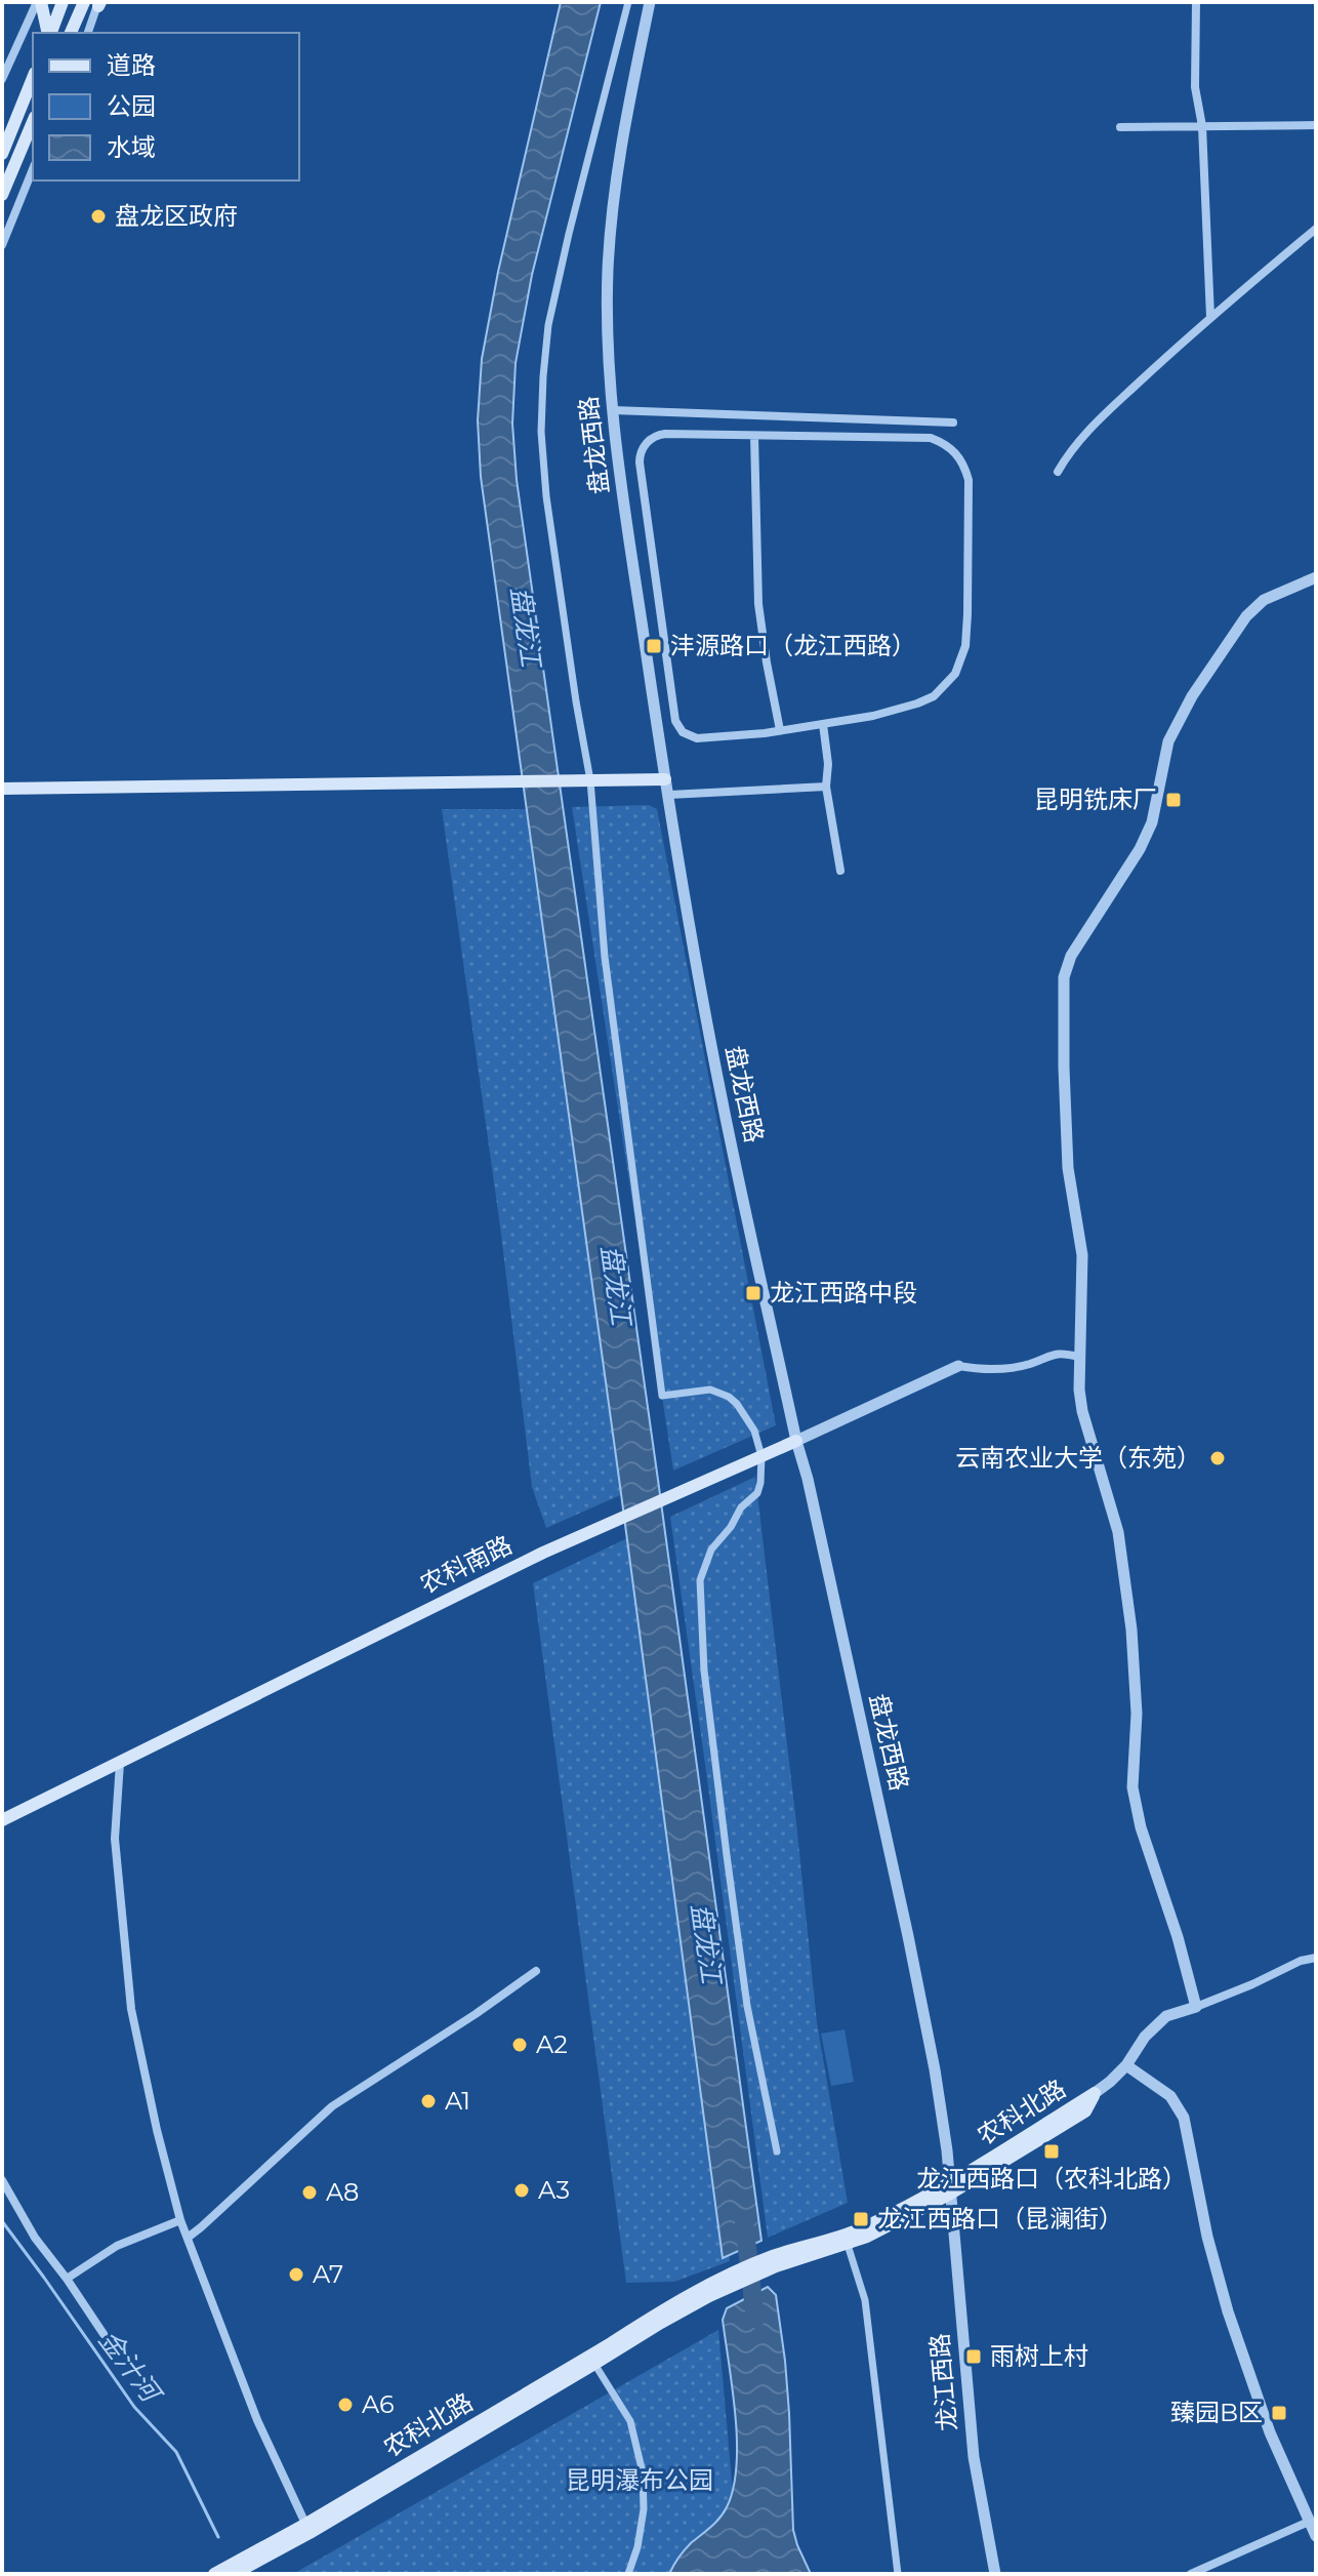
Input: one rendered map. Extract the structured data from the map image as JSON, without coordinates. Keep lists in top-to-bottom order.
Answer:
{
  "streets": {
    "main road": ["农科南路", "农科北路"],
    "street": ["盘龙西路", "龙江西路"]
  },
  "crossings": [
    ["盘龙西路", "农科南路"],
    ["盘龙西路", "农科北路"],
    ["盘龙西路", "龙江西路"],
    ["农科北路", "龙江西路"]
  ],
  "water": ["盘龙江", "金汁河"],
  "parks": ["昆明瀑布公园"],
  "places": {
    "other": [
      "盘龙区政府",
      "云南农业大学（东苑）",
      "A2",
      "A1",
      "A3",
      "A8",
      "A7",
      "A6"
    ],
    "transit": [
      "沣源路口（龙江西路）",
      "昆明铣床厂",
      "龙江西路中段",
      "龙江西路口（农科北路）",
      "龙江西路口（昆澜街）",
      "雨树上村",
      "臻园B区"
    ]
  },
  "legend": ["道路", "公园", "水域"]
}
